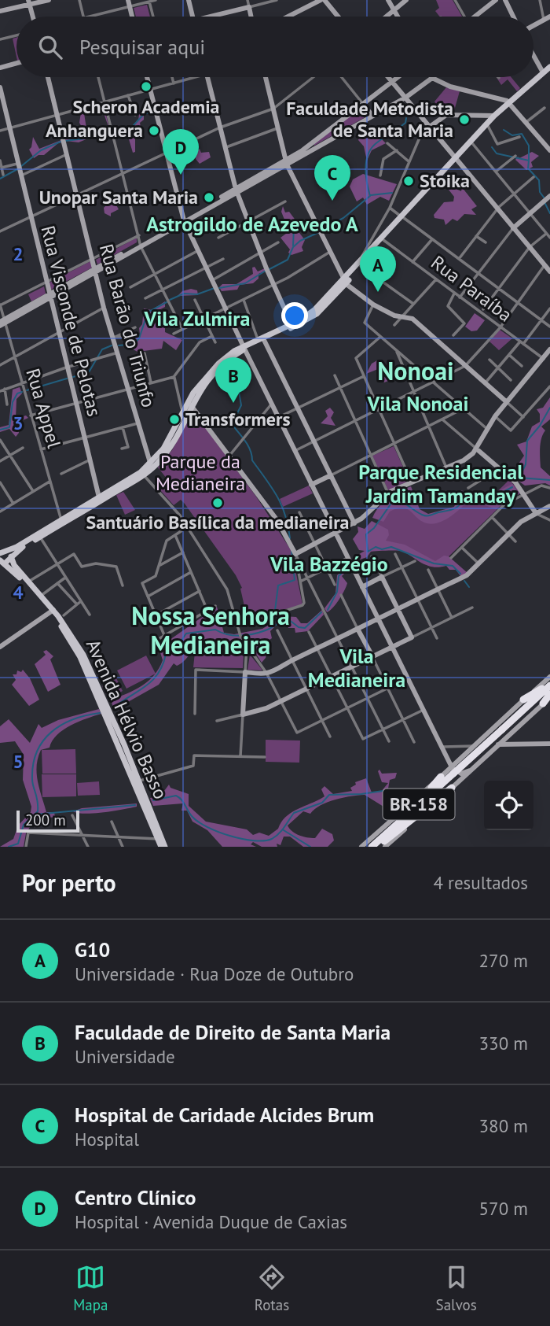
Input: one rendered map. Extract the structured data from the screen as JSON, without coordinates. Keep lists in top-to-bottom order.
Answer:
{
  "streets": {
    "highway": ["BR-158"],
    "main road": ["Avenida Hélvio Basso"],
    "street": [
      "Rua Paraíba",
      "Rua Visconde de Pelotas",
      "Rua Barão do Triunfo",
      "Rua Appel"
    ]
  },
  "districts": [
    "Astrogildo de Azevedo A",
    "Vila Zulmira",
    "Nonoai",
    "Vila Nonoai",
    "Parque Residencial Jardim Tamanday",
    "Vila Bazzégio",
    "Nossa Senhora Medianeira",
    "Vila Medianeira"
  ],
  "parks": ["Parque da Medianeira"],
  "places": [
    "Scheron Academia",
    "Faculdade Metodista de Santa Maria",
    "Anhanguera",
    "Stoika",
    "Unopar Santa Maria",
    "Transformers",
    "Santuário Basílica da medianeira"
  ],
  "scale_bar": "200 m",
  "page": {
    "search": "Pesquisar aqui",
    "pins": [
      "D",
      "C",
      "A",
      "B"
    ],
    "scale": "200 m",
    "heading": ["Por perto", "4 resultados"],
    "list": [
      {
        "mark": "A",
        "name": "G10",
        "note": "Universidade · Rua Doze de Outubro",
        "value": "270 m"
      },
      {
        "mark": "B",
        "name": "Faculdade de Direito de Santa Maria",
        "note": "Universidade",
        "value": "330 m"
      },
      {
        "mark": "C",
        "name": "Hospital de Caridade Alcides Brum",
        "note": "Hospital",
        "value": "380 m"
      },
      {
        "mark": "D",
        "name": "Centro Clínico",
        "note": "Hospital · Avenida Duque de Caxias",
        "value": "570 m"
      }
    ],
    "nav": ["Mapa", "Rotas", "Salvos"]
  },
  "grid": {
    "rows": [
      "2",
      "3",
      "4",
      "5"
    ]
  }
}
